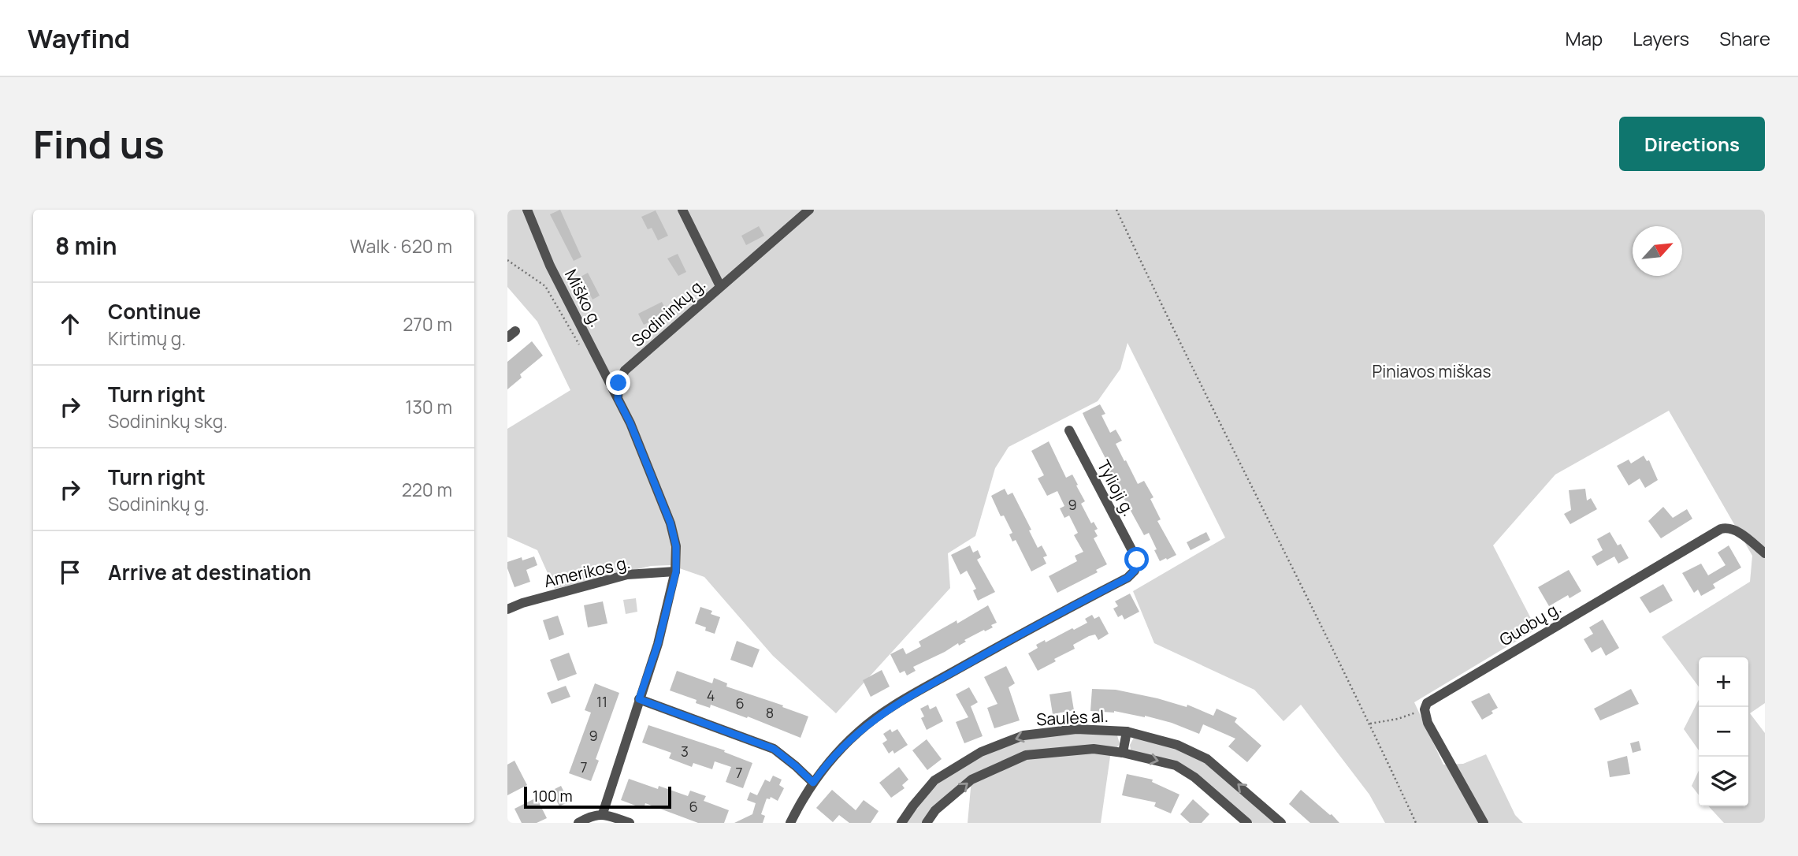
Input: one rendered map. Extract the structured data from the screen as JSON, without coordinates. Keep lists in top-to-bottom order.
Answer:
{
  "streets": {
    "street": [
      "Miško g.",
      "Sodininkų g.",
      "Tylioji g.",
      "Amerikos g.",
      "Guobų g.",
      "Saulės al."
    ]
  },
  "crossings": [
    ["Miško g.", "Sodininkų g."]
  ],
  "parks": ["Piniavos miškas"],
  "house_numbers": [
    "9",
    "4",
    "11",
    "6",
    "8",
    "9",
    "3",
    "7",
    "7",
    "6"
  ],
  "scale_bar": "100 m",
  "north": "top right",
  "page": {
    "header": "Wayfind",
    "nav": ["Map", "Layers", "Share"],
    "buttons": "Directions",
    "title": "Find us",
    "heading": ["8 min", "Walk · 620 m"],
    "list": [
      ["Continue", "Kirtimų g.", "270 m"],
      ["Turn right", "Sodininkų skg.", "130 m"],
      ["Turn right", "Sodininkų g.", "220 m"],
      "Arrive at destination"
    ],
    "map_buttons": ["+", "−"],
    "scale": "100 m"
  }
}
